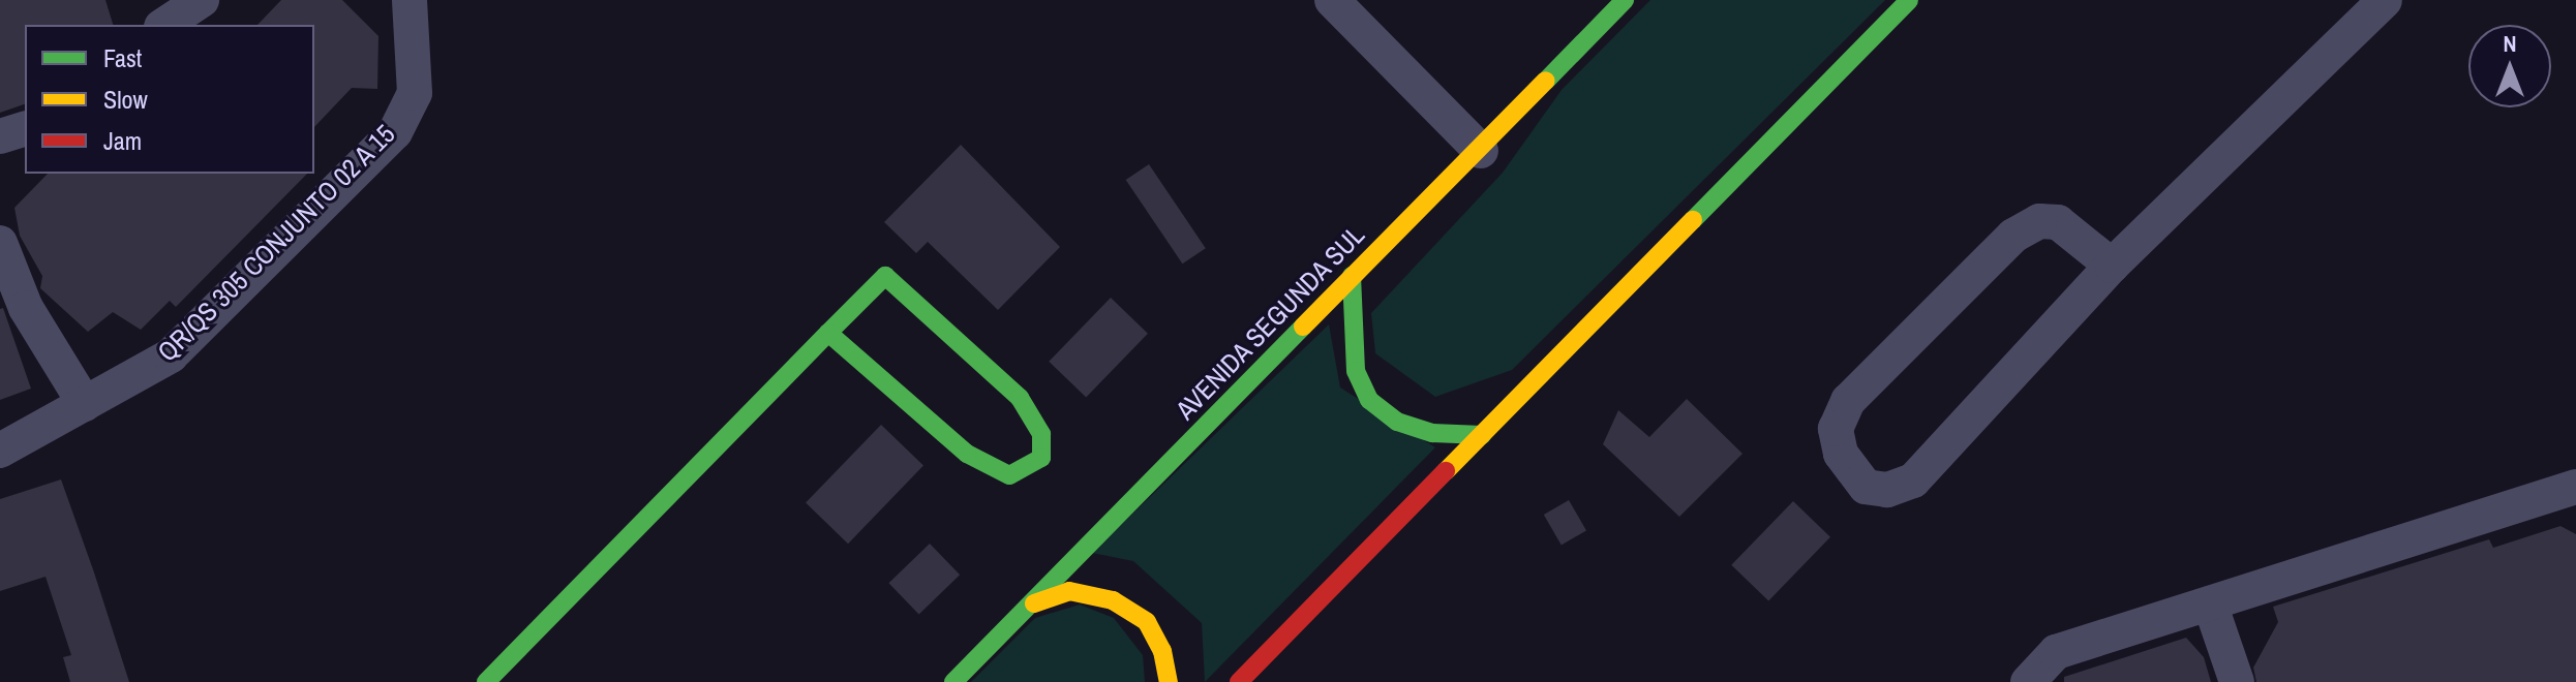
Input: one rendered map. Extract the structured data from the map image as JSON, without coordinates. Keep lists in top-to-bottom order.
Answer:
{
  "streets": {
    "main road": ["AVENIDA SEGUNDA SUL"],
    "street": ["QR/QS 305 CONJUNTO 02 A 15"]
  },
  "legend": ["Fast", "Slow", "Jam"],
  "north": "top"
}
